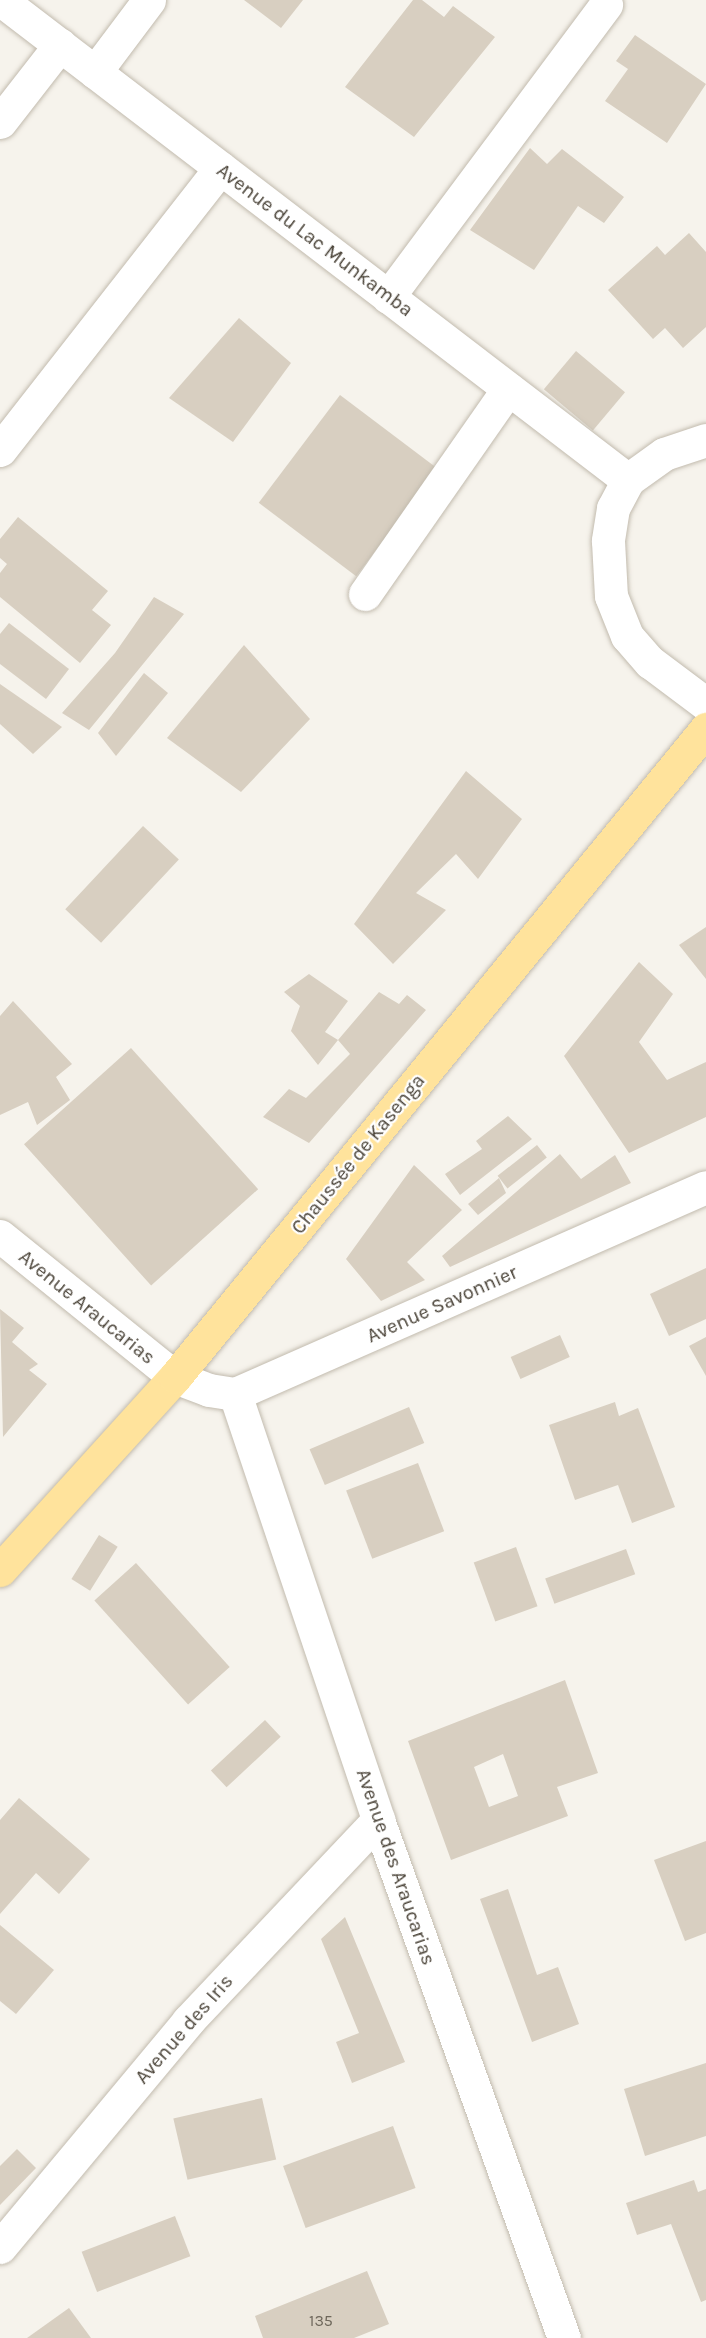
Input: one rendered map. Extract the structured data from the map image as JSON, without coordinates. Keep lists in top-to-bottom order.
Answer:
{
  "streets": {
    "main road": ["Chaussée de Kasenga"],
    "street": [
      "Avenue du Lac Munkamba",
      "Avenue Savonnier",
      "Avenue Araucarias",
      "Avenue des Araucarias",
      "Avenue des Iris"
    ]
  },
  "crossings": [
    ["Chaussée de Kasenga", "Avenue Araucarias"],
    ["Avenue Savonnier", "Avenue des Araucarias"],
    ["Avenue des Araucarias", "Avenue des Iris"]
  ],
  "house_numbers": ["135"]
}
